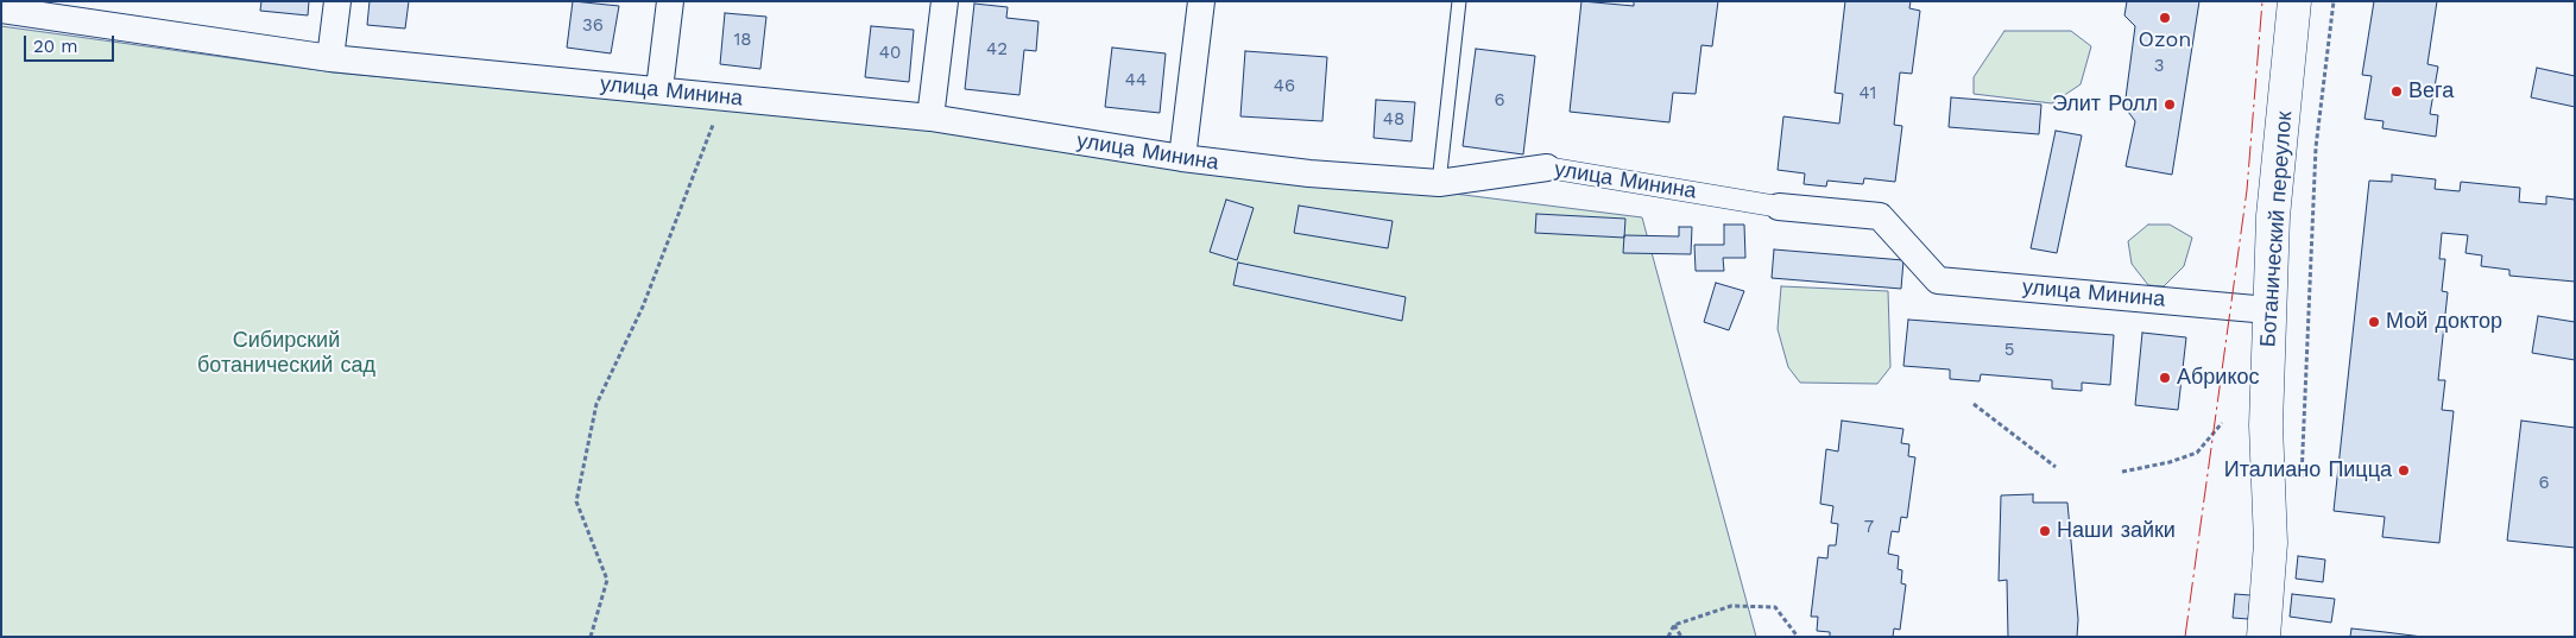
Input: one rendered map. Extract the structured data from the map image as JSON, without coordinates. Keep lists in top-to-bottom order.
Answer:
{
  "streets": {
    "street": ["улица Минина", "Ботанический переулок"]
  },
  "crossings": [
    ["улица Минина", "Ботанический переулок"]
  ],
  "parks": ["Сибирский ботанический сад"],
  "places": [
    "Ozon",
    "Вега",
    "Элит Ролл",
    "Мой доктор",
    "Абрикос",
    "Италиано Пицца",
    "Наши зайки"
  ],
  "house_numbers": [
    "36",
    "18",
    "42",
    "40",
    "3",
    "44",
    "46",
    "41",
    "6",
    "48",
    "5",
    "6",
    "7"
  ],
  "scale_bar": "20 m"
}
